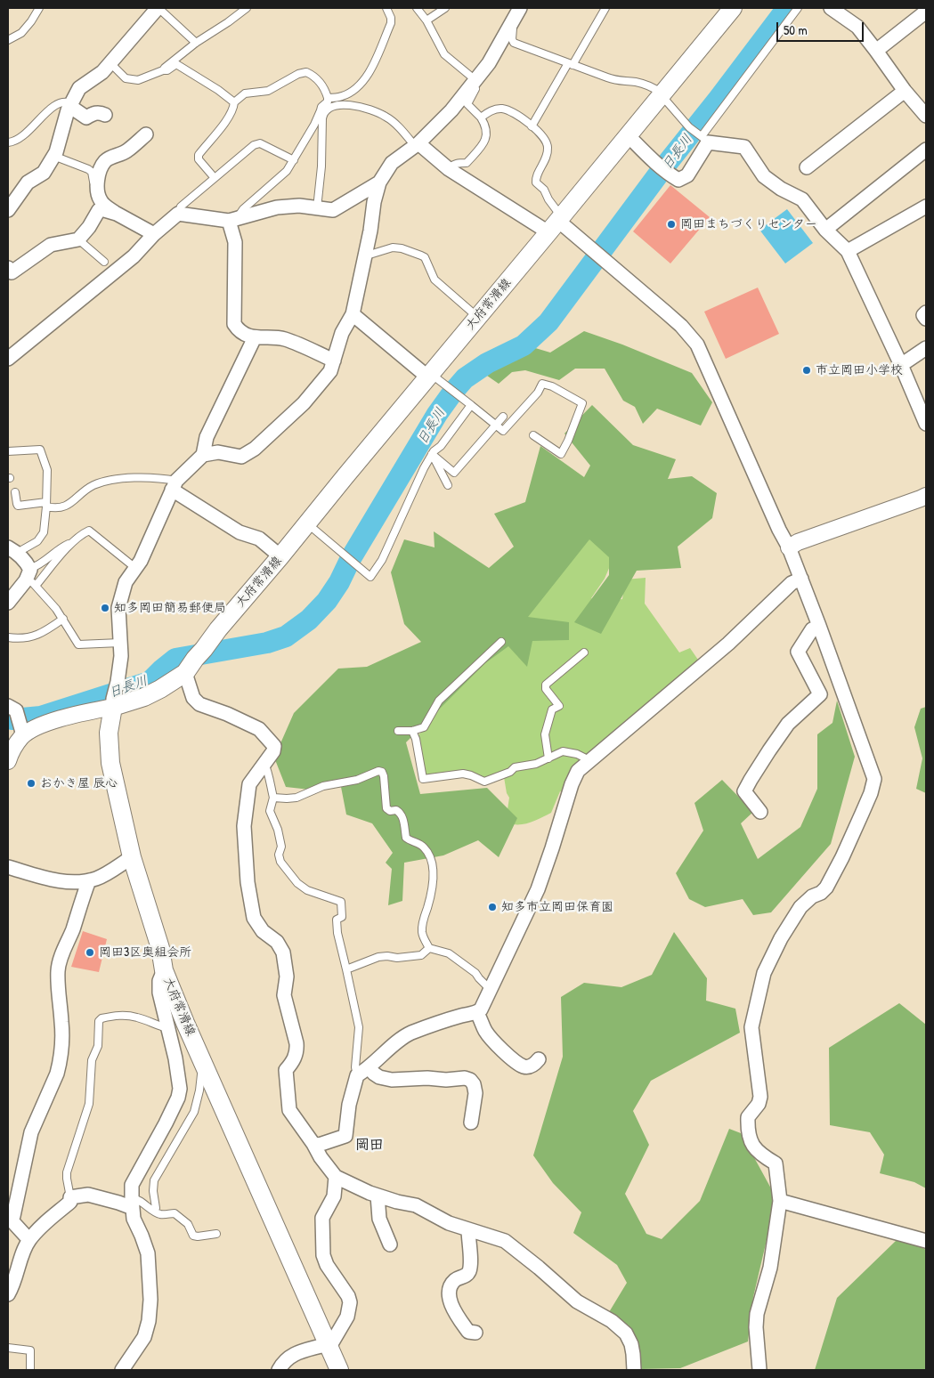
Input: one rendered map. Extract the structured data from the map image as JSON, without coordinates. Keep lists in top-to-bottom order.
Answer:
{
  "streets": {
    "main road": ["大府常滑線"]
  },
  "districts": ["岡田"],
  "water": ["日長川"],
  "places": [
    "岡田まちづくりセンター",
    "市立岡田小学校",
    "知多岡田簡易郵便局",
    "おかき屋 辰心",
    "知多市立岡田保育園",
    "岡田3区奥組会所"
  ],
  "scale_bar": "50 m"
}
